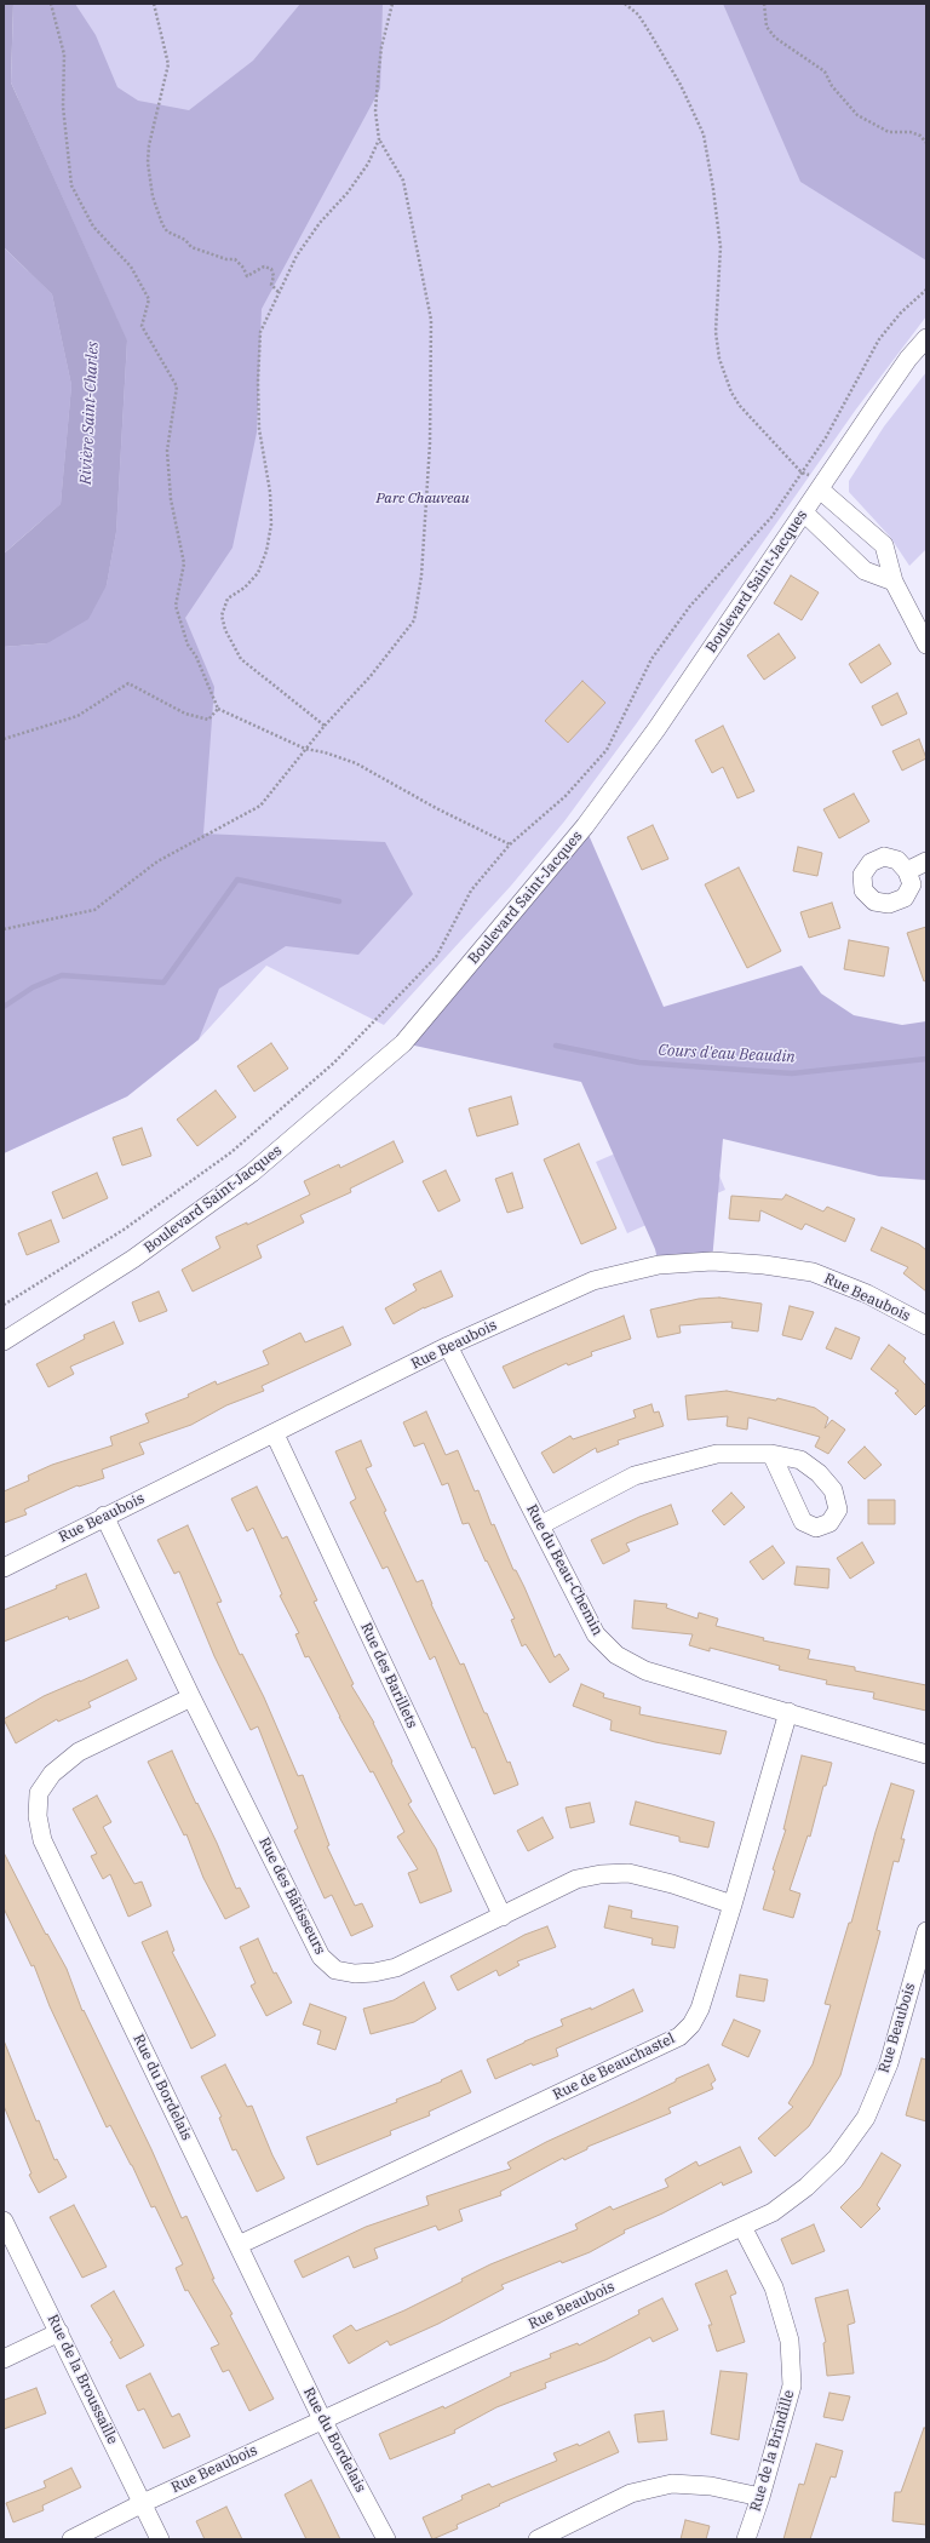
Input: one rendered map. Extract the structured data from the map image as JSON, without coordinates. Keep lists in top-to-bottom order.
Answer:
{
  "streets": {
    "street": [
      "Boulevard Saint-Jacques",
      "Rue Beaubois",
      "Rue du Beau-Chemin",
      "Rue des Barillets",
      "Rue des Bâtisseurs",
      "Rue de Beauchastel",
      "Rue du Bordelais",
      "Rue de la Broussaille",
      "Rue de la Brindille"
    ]
  },
  "crossings": [
    ["Rue Beaubois", "Rue du Beau-Chemin"],
    ["Rue Beaubois", "Rue des Barillets"],
    ["Rue Beaubois", "Rue des Bâtisseurs"],
    ["Rue Beaubois", "Rue du Bordelais"],
    ["Rue Beaubois", "Rue de la Broussaille"],
    ["Rue Beaubois", "Rue de la Brindille"],
    ["Rue du Beau-Chemin", "Rue de Beauchastel"],
    ["Rue des Barillets", "Rue des Bâtisseurs"],
    ["Rue des Bâtisseurs", "Rue de Beauchastel"],
    ["Rue des Bâtisseurs", "Rue du Bordelais"],
    ["Rue de Beauchastel", "Rue du Bordelais"]
  ],
  "water": ["Rivière Saint-Charles", "Cours d'eau Beaudin"],
  "parks": ["Parc Chauveau"]
}
